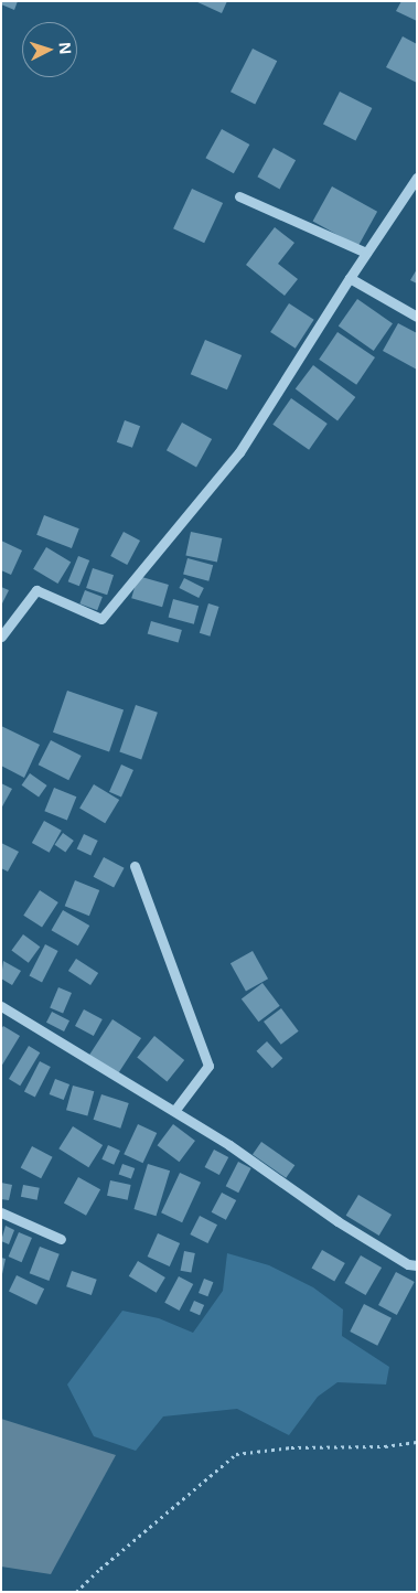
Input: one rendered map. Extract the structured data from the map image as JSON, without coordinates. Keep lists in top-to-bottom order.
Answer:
{
  "north": "right"
}
